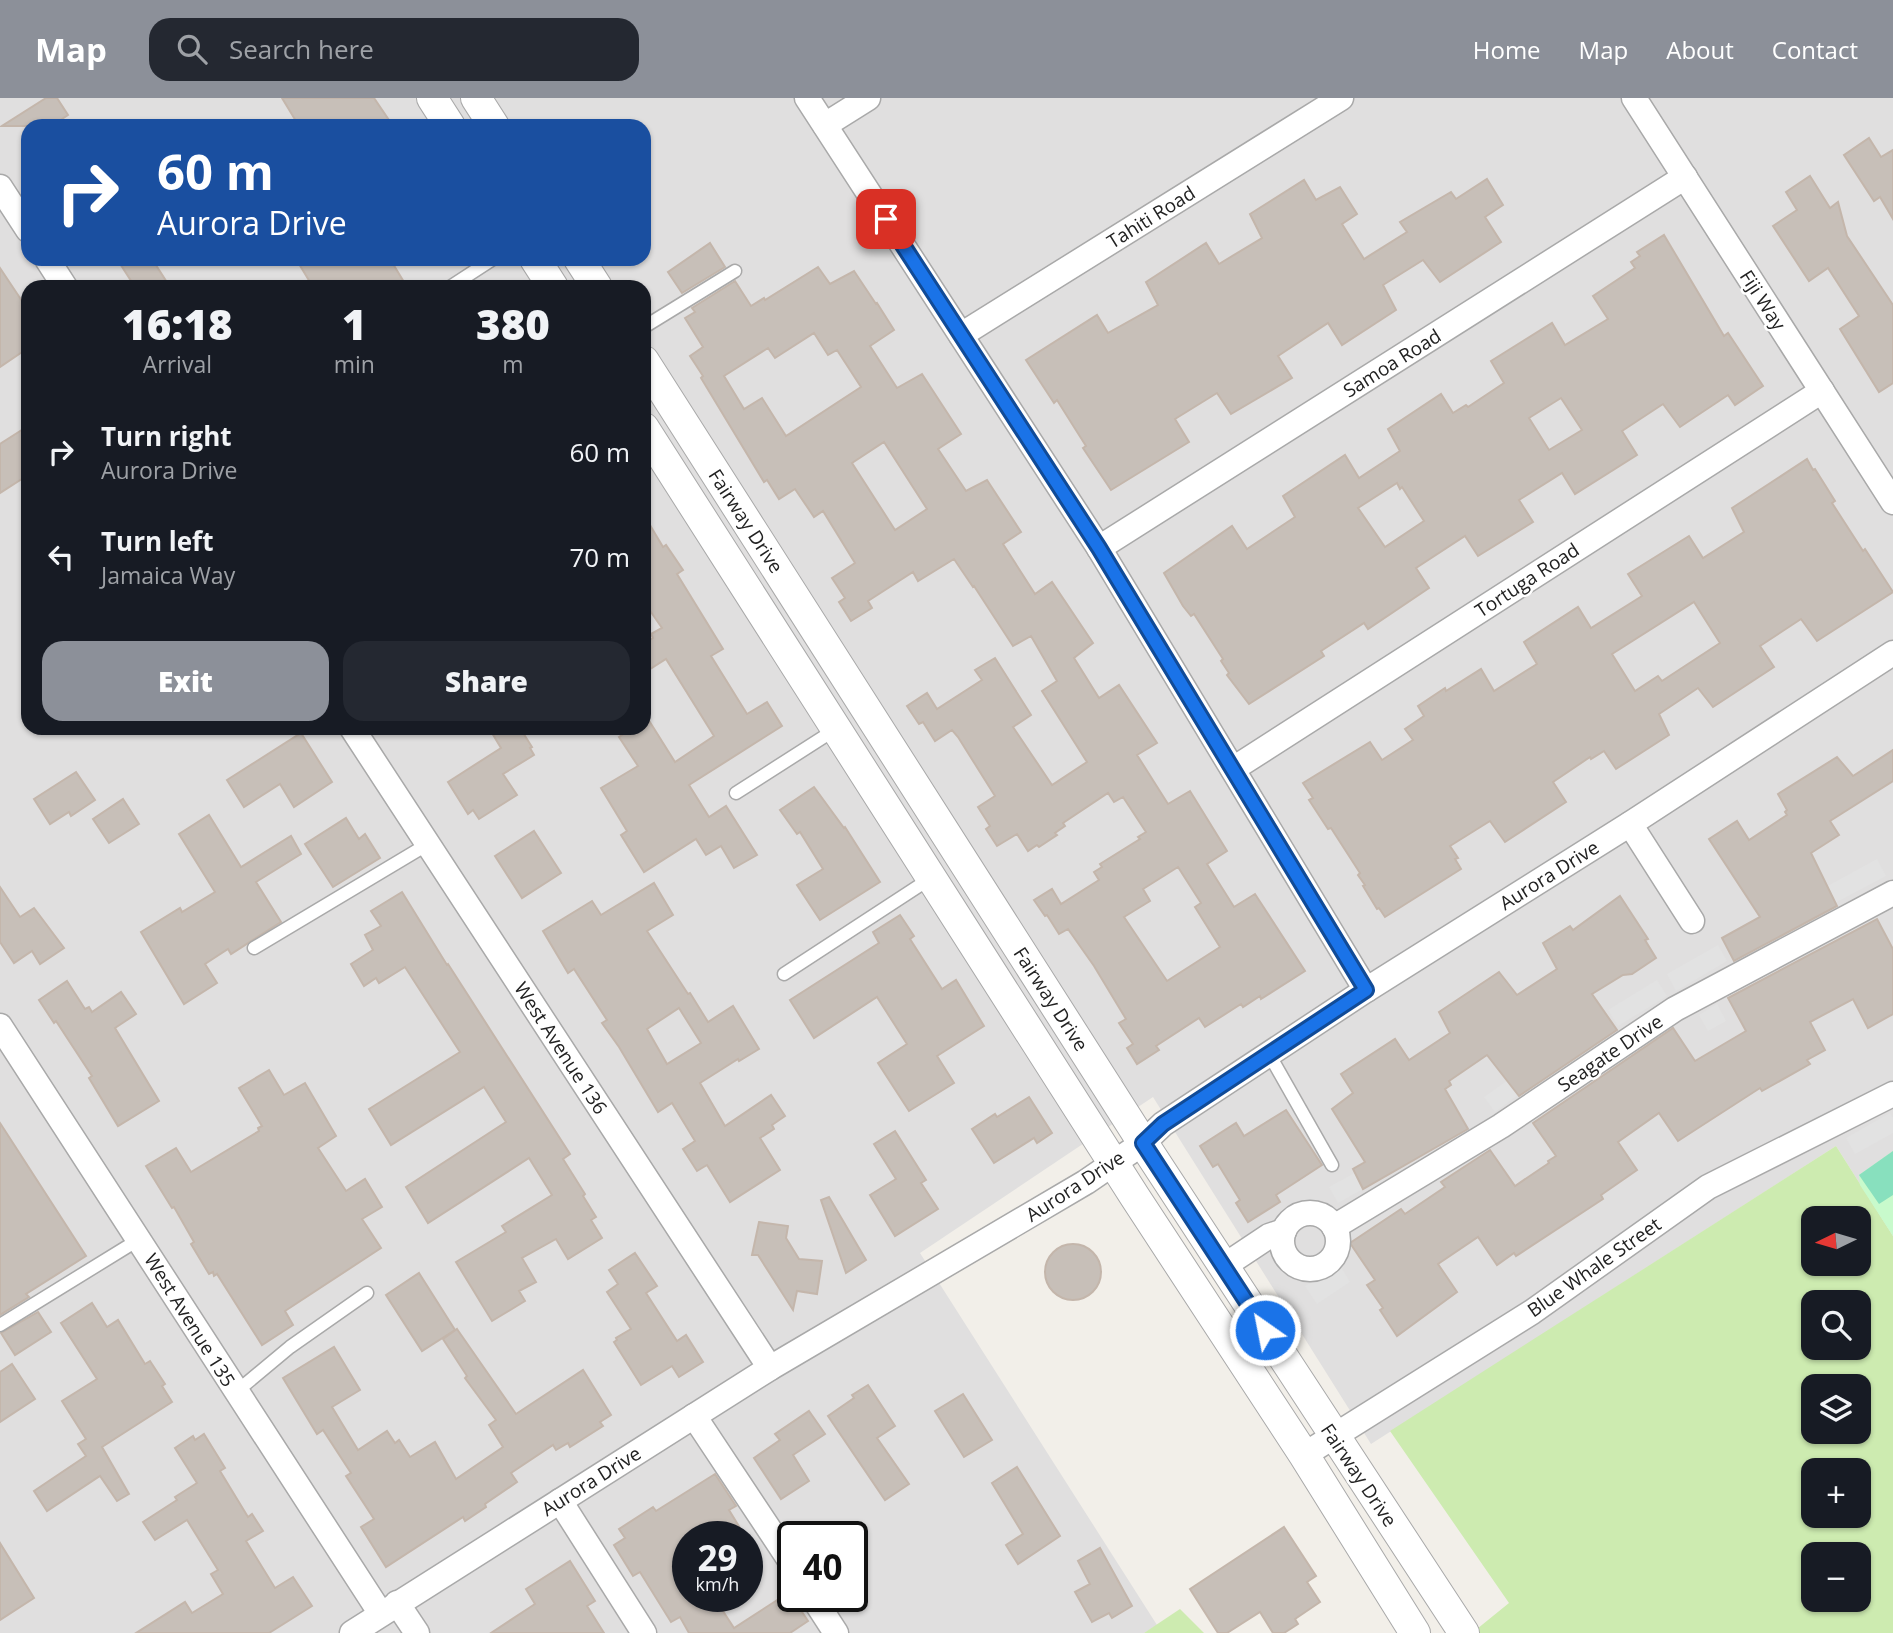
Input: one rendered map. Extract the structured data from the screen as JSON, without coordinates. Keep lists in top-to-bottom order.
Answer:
{
  "streets": {
    "street": [
      "Tahiti Road",
      "Fiji Way",
      "Samoa Road",
      "Fairway Drive",
      "Tortuga Road",
      "Aurora Drive",
      "West Avenue 136",
      "Seagate Drive",
      "Blue Whale Street",
      "West Avenue 135"
    ]
  },
  "crossings": [
    ["Fiji Way", "Samoa Road"],
    ["Fiji Way", "Tortuga Road"],
    ["Fairway Drive", "Aurora Drive"],
    ["Fairway Drive", "Blue Whale Street"],
    ["Aurora Drive", "West Avenue 136"],
    ["Aurora Drive", "West Avenue 135"]
  ],
  "north": "left",
  "page": {
    "header": "Map",
    "search": "Search here",
    "nav": [
      "Home",
      "Map",
      "About",
      "Contact"
    ],
    "turn": ["60 m", "Aurora Drive"],
    "eta": [
      "16:18",
      "Arrival",
      "1",
      "min",
      "380",
      "m"
    ],
    "list": [
      {
        "name": "Turn right",
        "note": "Aurora Drive",
        "value": "60 m"
      },
      {
        "name": "Turn left",
        "note": "Jamaica Way",
        "value": "70 m"
      }
    ],
    "buttons": ["Exit", "Share"],
    "map_buttons": ["+", "−"],
    "speed": "29 km/h",
    "limit": "40"
  }
}
